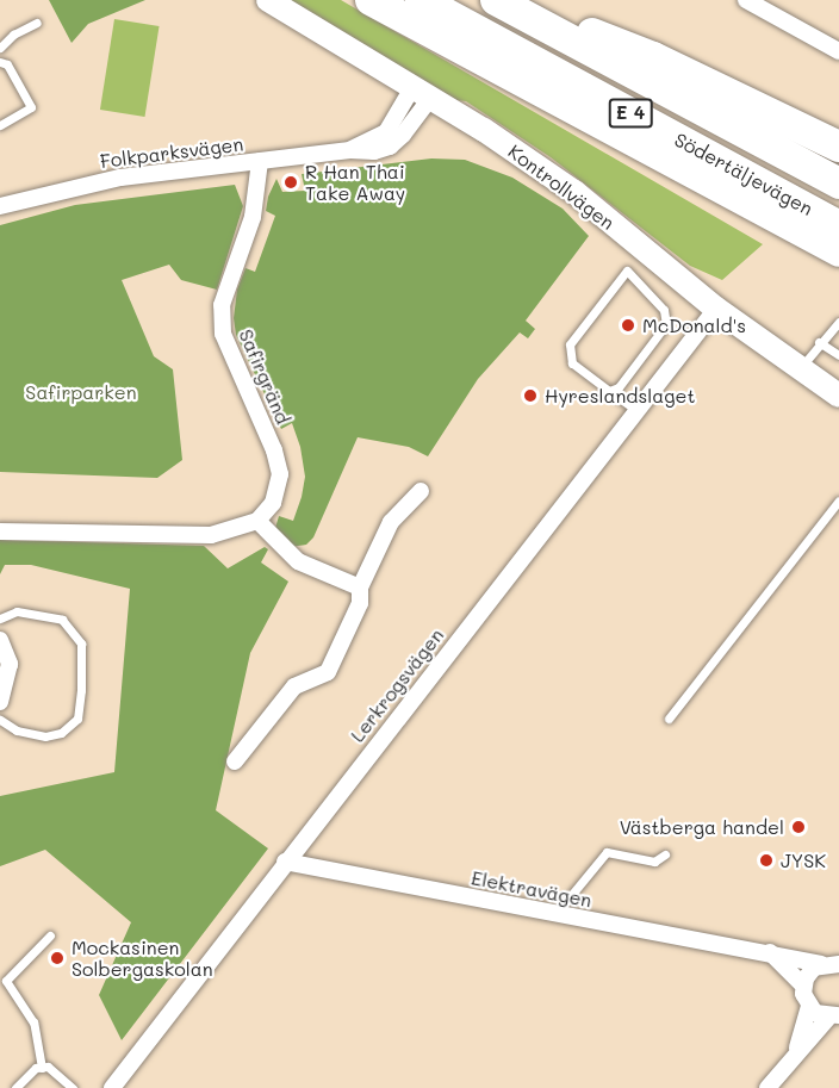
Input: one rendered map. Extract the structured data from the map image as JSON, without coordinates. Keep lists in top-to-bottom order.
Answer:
{
  "streets": {
    "highway": ["E 4", "Södertäljevägen"],
    "street": [
      "Folkparksvägen",
      "Kontrollvägen",
      "Safirgränd",
      "Lerkrogsvägen",
      "Elektravägen"
    ]
  },
  "crossings": [
    ["Folkparksvägen", "Kontrollvägen"],
    ["Folkparksvägen", "Safirgränd"],
    ["Kontrollvägen", "Lerkrogsvägen"],
    ["Lerkrogsvägen", "Elektravägen"]
  ],
  "parks": ["Safirparken"],
  "places": [
    "R Han Thai Take Away",
    "McDonald's",
    "Hyreslandslaget",
    "Västberga handel",
    "JYSK",
    "Mockasinen Solbergaskolan"
  ]
}
